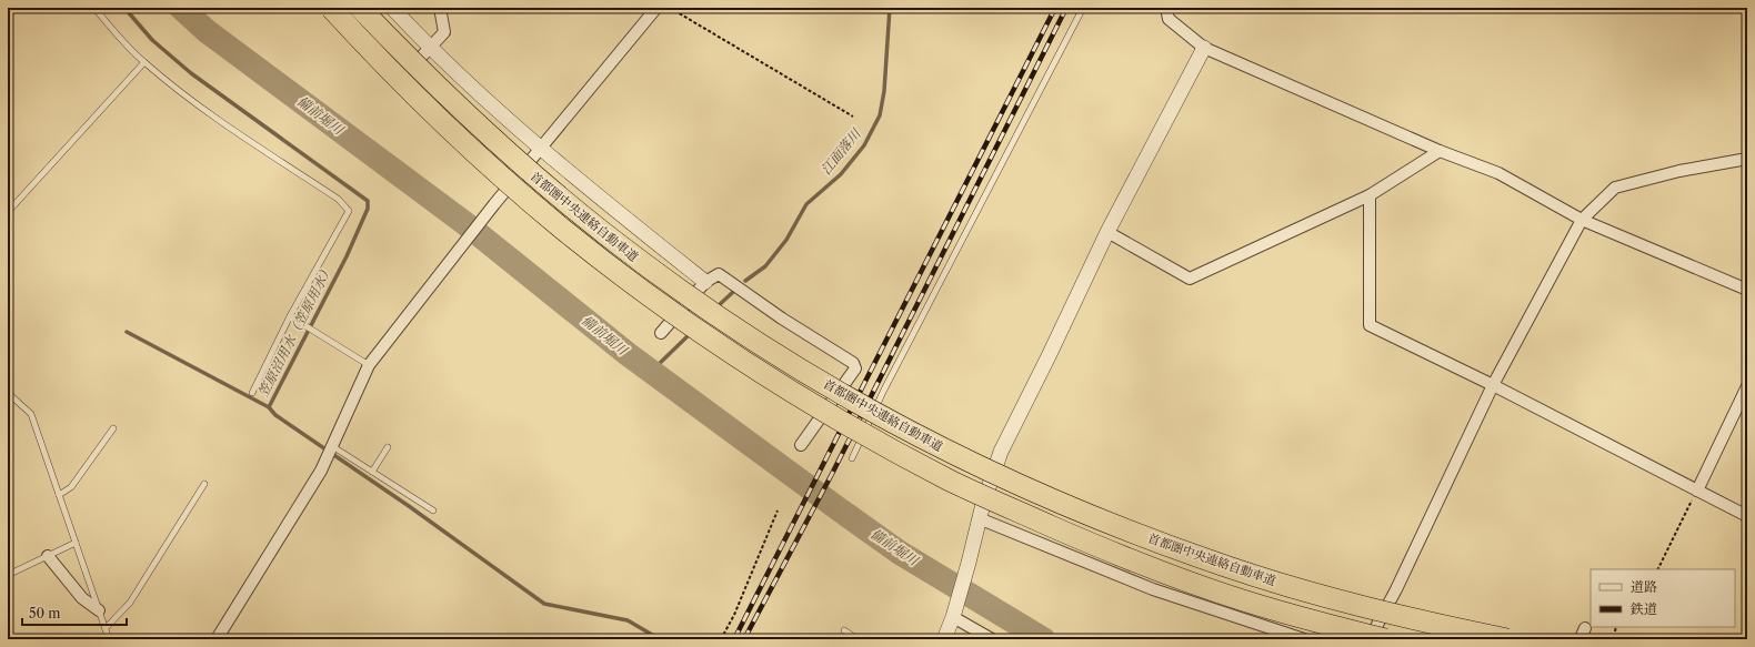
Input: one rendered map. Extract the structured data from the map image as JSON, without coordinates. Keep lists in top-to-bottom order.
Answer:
{
  "streets": {
    "highway": ["首都圏中央連絡自動車道"]
  },
  "water": ["備前堀川", "江面落川", "笠原沼用水（笠原用水）"],
  "legend": ["道路", "鉄道"],
  "scale_bar": "50 m"
}
